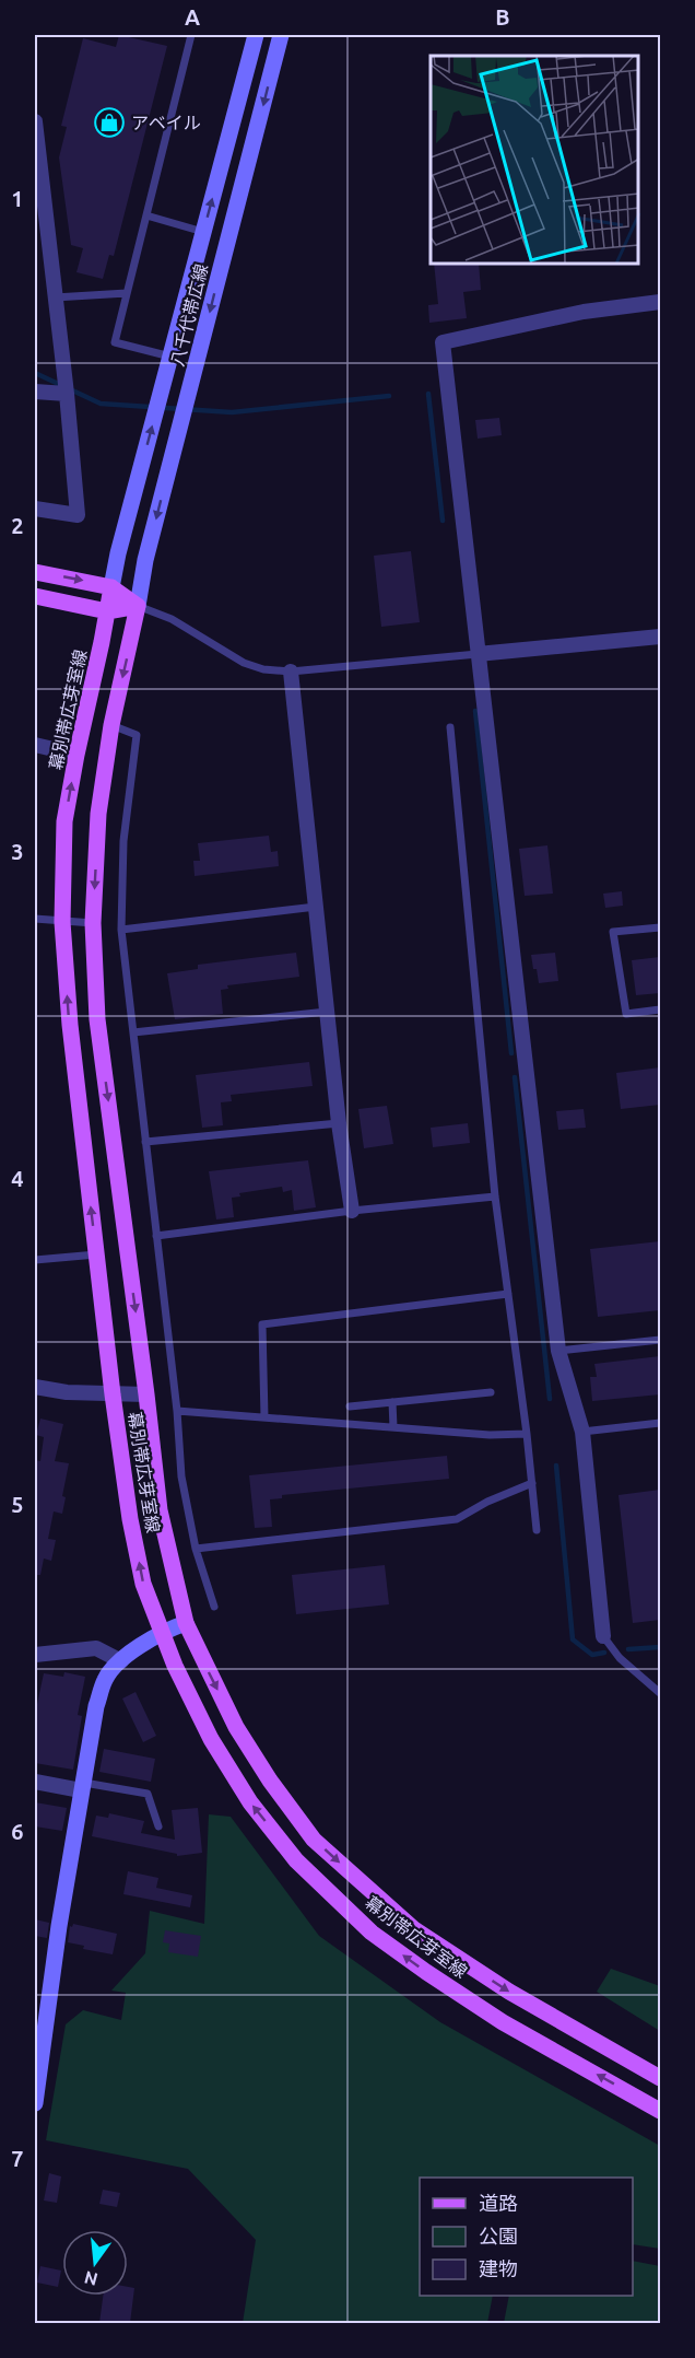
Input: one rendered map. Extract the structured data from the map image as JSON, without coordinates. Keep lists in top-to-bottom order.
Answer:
{
  "streets": {
    "main road": ["八千代帯広線", "幕別帯広芽室線"]
  },
  "crossings": [
    ["八千代帯広線", "幕別帯広芽室線"]
  ],
  "places": {
    "shop": ["アベイル"]
  },
  "legend": ["道路", "公園", "建物"],
  "north": "bottom",
  "grid": {
    "columns": ["A", "B"],
    "rows": [
      "1",
      "2",
      "3",
      "4",
      "5",
      "6",
      "7"
    ]
  }
}
